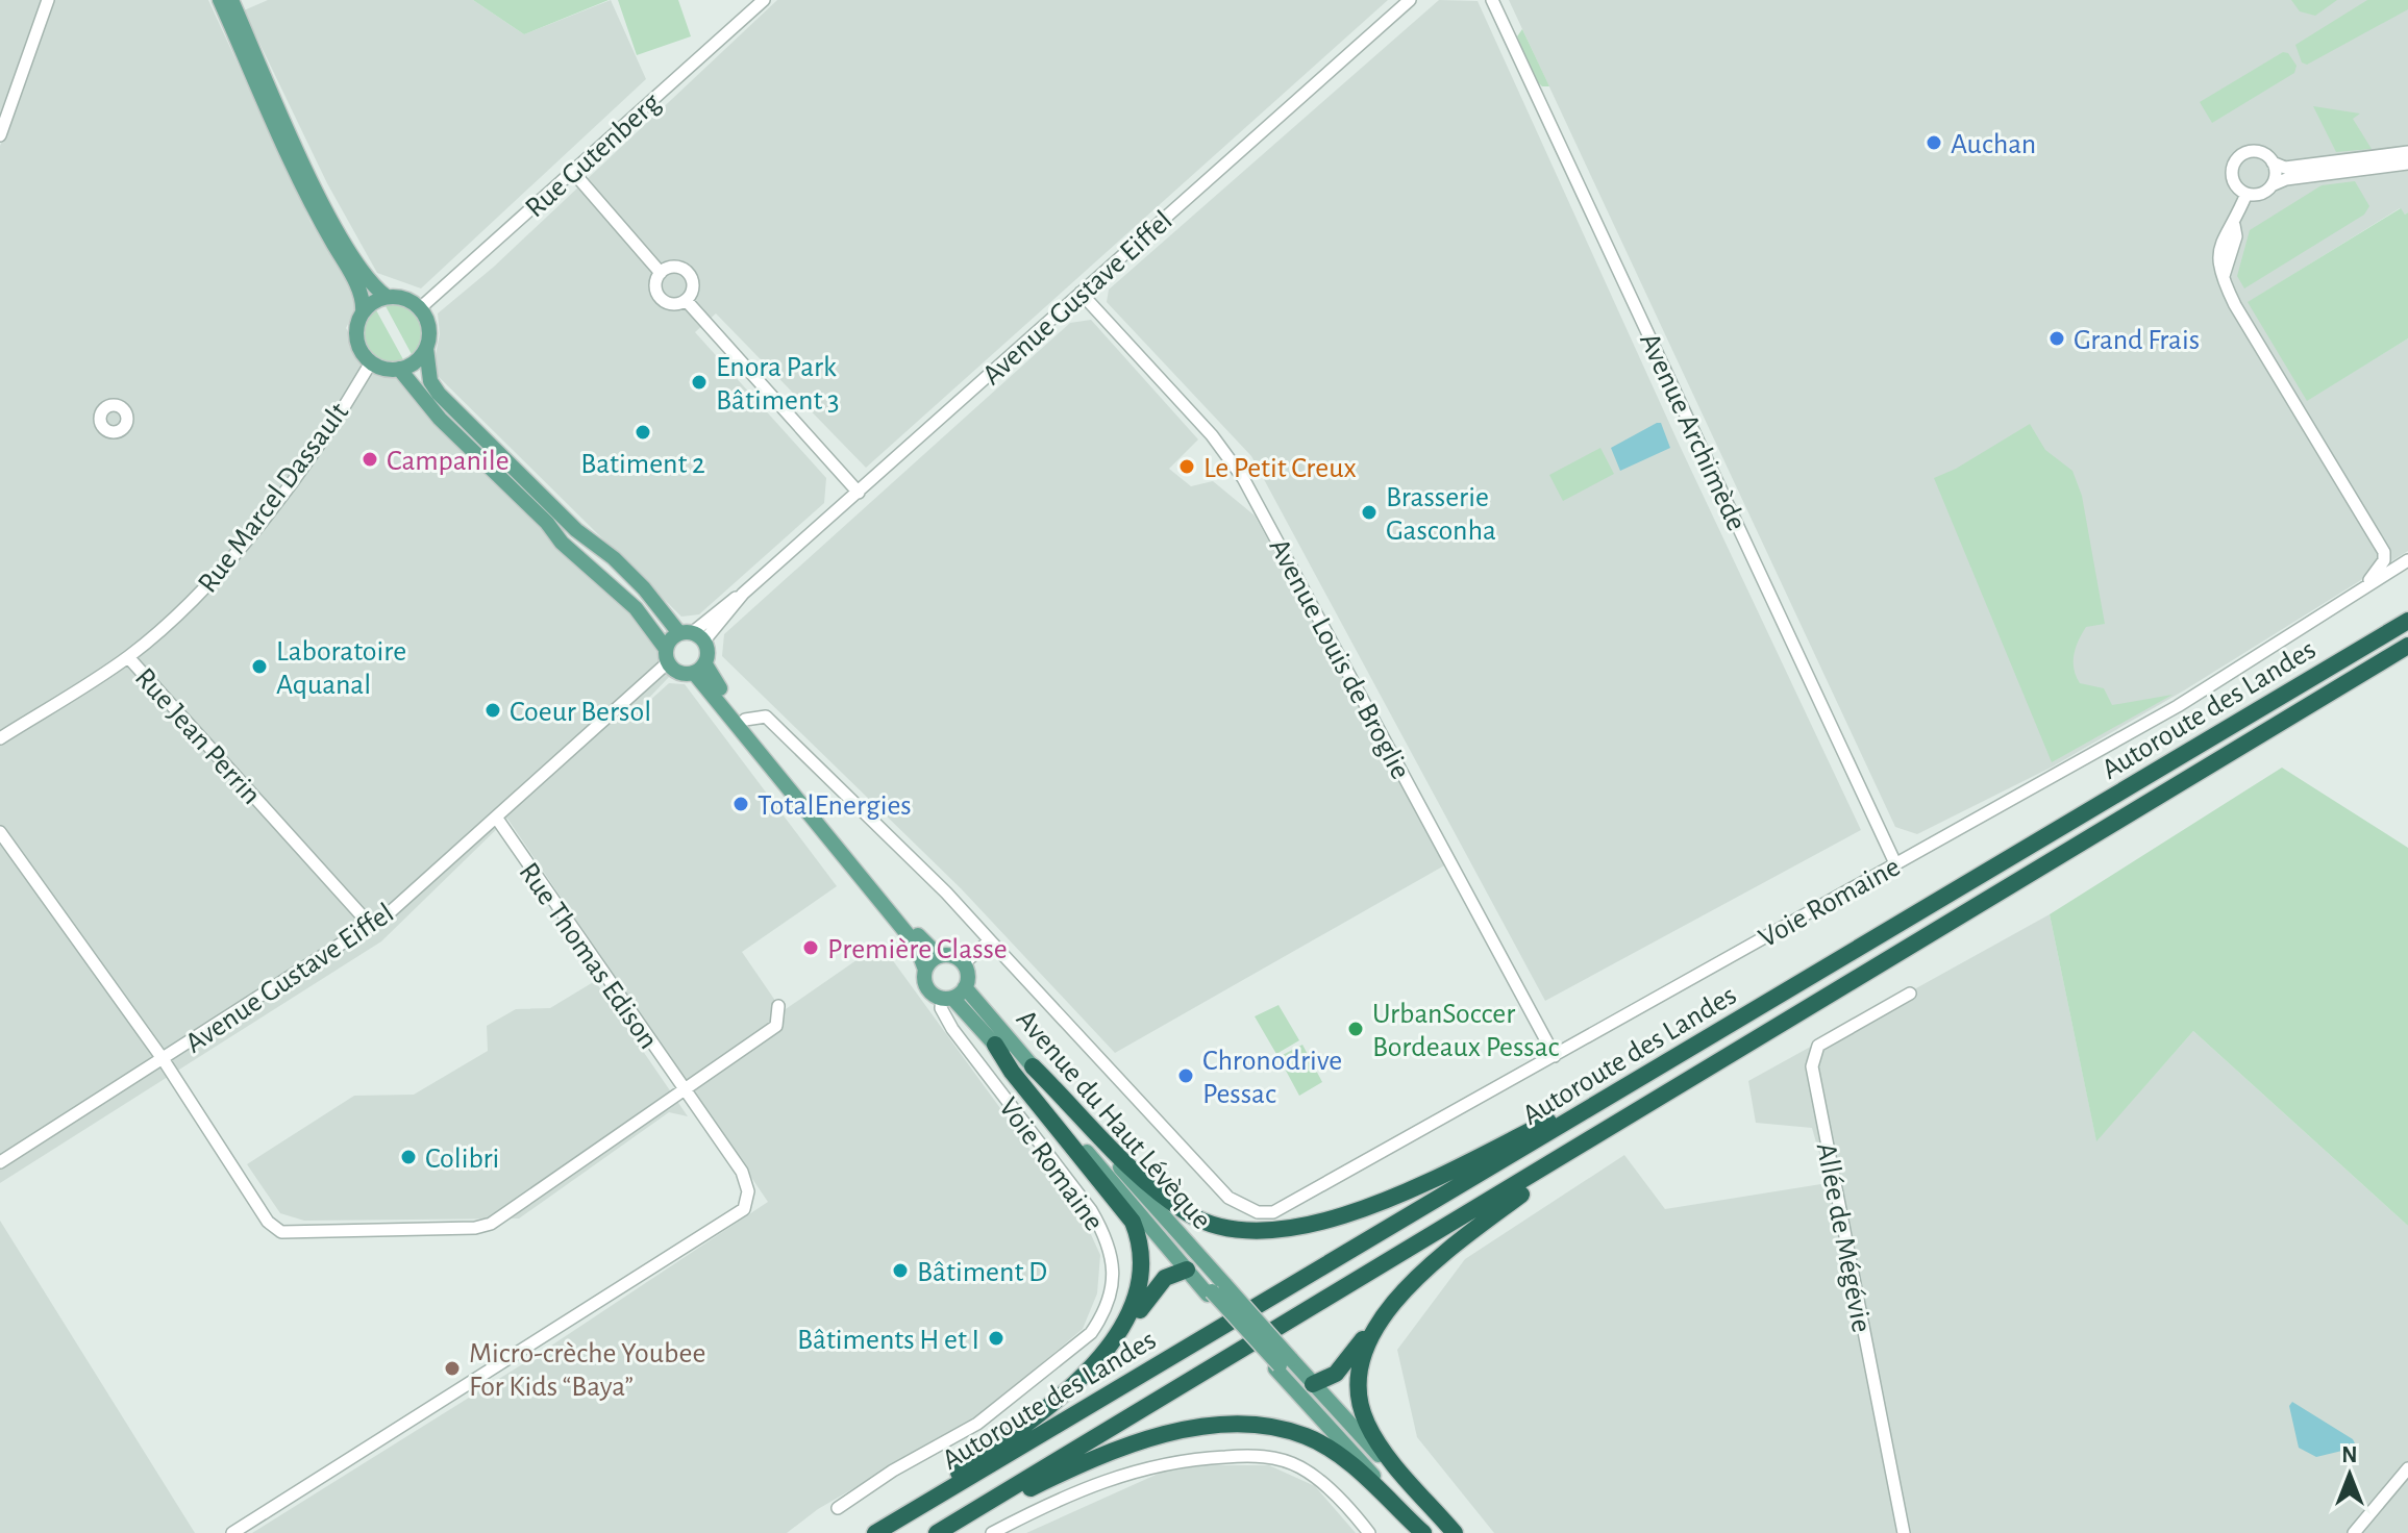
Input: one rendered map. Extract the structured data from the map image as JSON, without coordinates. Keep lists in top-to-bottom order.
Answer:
{
  "streets": {
    "highway": ["Autoroute des Landes"],
    "main road": ["Avenue du Haut Lévèque"],
    "street": [
      "Rue Gutenberg",
      "Avenue Gustave Eiffel",
      "Avenue Archimède",
      "Rue Marcel Dassault",
      "Avenue Louis de Broglie",
      "Rue Jean Perrin",
      "Voie Romaine",
      "Rue Thomas Edison",
      "Allée de Mégévie"
    ]
  },
  "crossings": [
    ["Rue Gutenberg", "Rue Marcel Dassault"],
    ["Avenue Gustave Eiffel", "Avenue Louis de Broglie"],
    ["Avenue Gustave Eiffel", "Rue Jean Perrin"],
    ["Avenue Gustave Eiffel", "Rue Thomas Edison"],
    ["Avenue Archimède", "Voie Romaine"],
    ["Rue Marcel Dassault", "Rue Jean Perrin"],
    ["Avenue Louis de Broglie", "Voie Romaine"],
    ["Voie Romaine", "Avenue du Haut Lévèque"]
  ],
  "places": [
    "Auchan",
    "Grand Frais",
    "Enora Park Bâtiment 3",
    "Batiment 2",
    "Campanile",
    "Le Petit Creux",
    "Brasserie Gasconha",
    "Laboratoire Aquanal",
    "Coeur Bersol",
    "TotalEnergies",
    "Première Classe",
    "UrbanSoccer Bordeaux Pessac",
    "Chronodrive Pessac",
    "Colibri",
    "Bâtiment D",
    "Bâtiments H et I",
    "Micro-crèche Youbee For Kids “Baya”"
  ],
  "north": "top"
}
